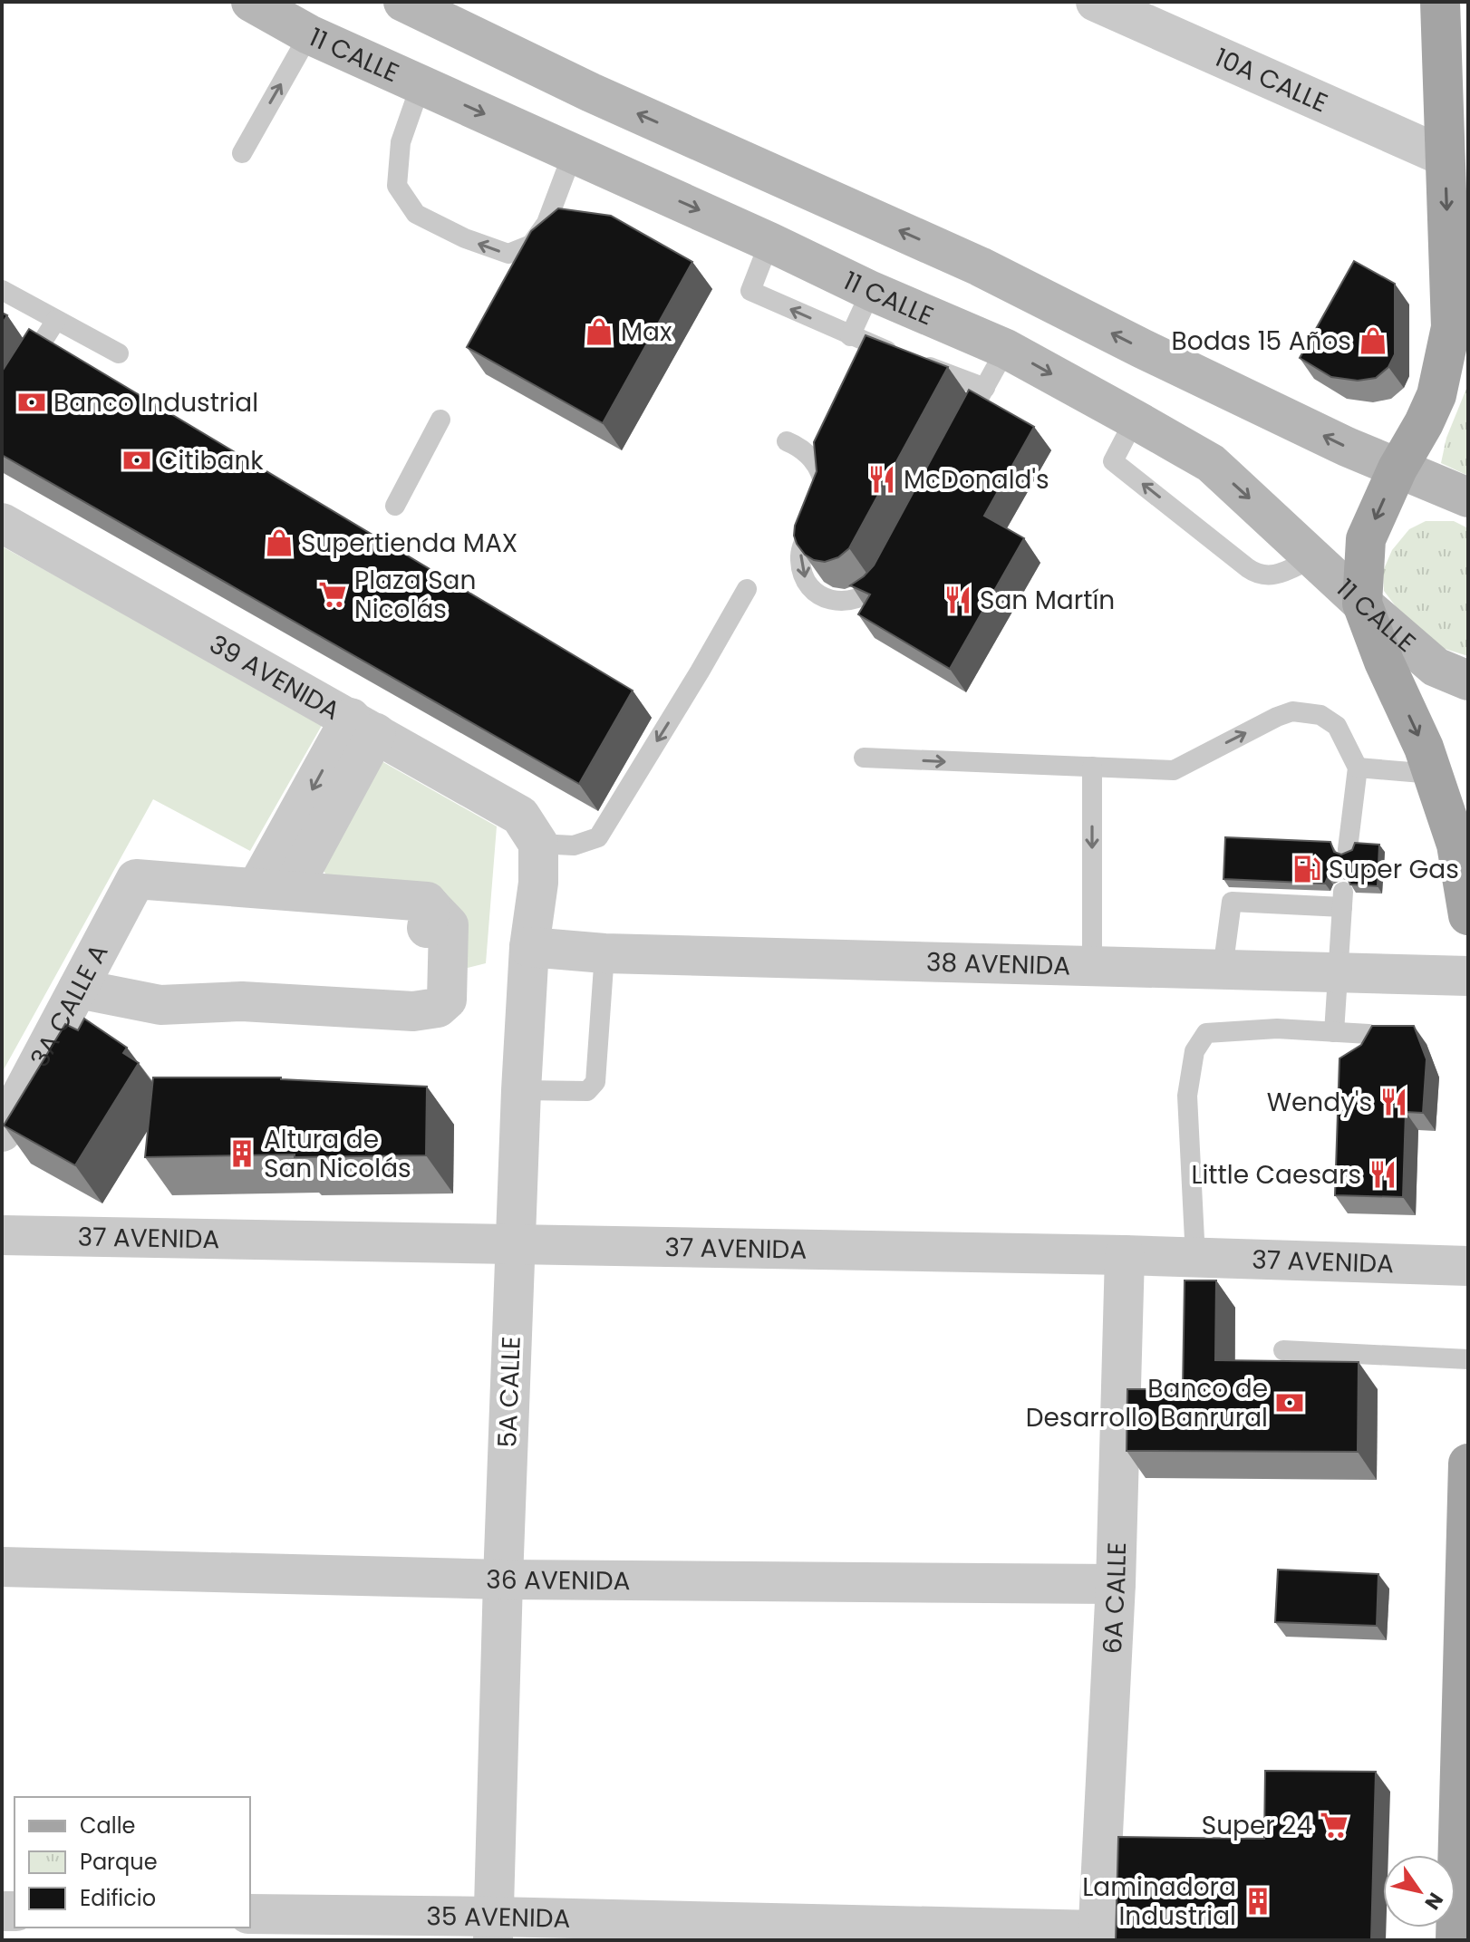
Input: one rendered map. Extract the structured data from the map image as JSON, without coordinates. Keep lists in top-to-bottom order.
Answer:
{
  "streets": {
    "main road": ["11 CALLE"],
    "street": [
      "10A CALLE",
      "39 AVENIDA",
      "38 AVENIDA",
      "3A CALLE A",
      "37 AVENIDA",
      "5A CALLE",
      "36 AVENIDA",
      "6A CALLE",
      "35 AVENIDA"
    ]
  },
  "crossings": [
    ["39 AVENIDA", "5A CALLE"],
    ["38 AVENIDA", "5A CALLE"],
    ["37 AVENIDA", "5A CALLE"],
    ["37 AVENIDA", "6A CALLE"],
    ["5A CALLE", "36 AVENIDA"],
    ["5A CALLE", "35 AVENIDA"],
    ["36 AVENIDA", "6A CALLE"],
    ["6A CALLE", "35 AVENIDA"]
  ],
  "places": {
    "shop": ["Max", "Bodas 15 Años", "Supertienda MAX"],
    "bank": ["Banco Industrial", "Citibank", "Banco de Desarrollo Banrural"],
    "restaurant": [
      "McDonald's",
      "San Martín",
      "Wendy's",
      "Little Caesars"
    ],
    "supermarket": ["Plaza San Nicolás", "Super 24"],
    "fuel station": ["Super Gas"],
    "building": ["Altura de San Nicolás", "Laminadora Industrial"]
  },
  "legend": ["Calle", "Parque", "Edificio"],
  "north": "bottom right"
}
